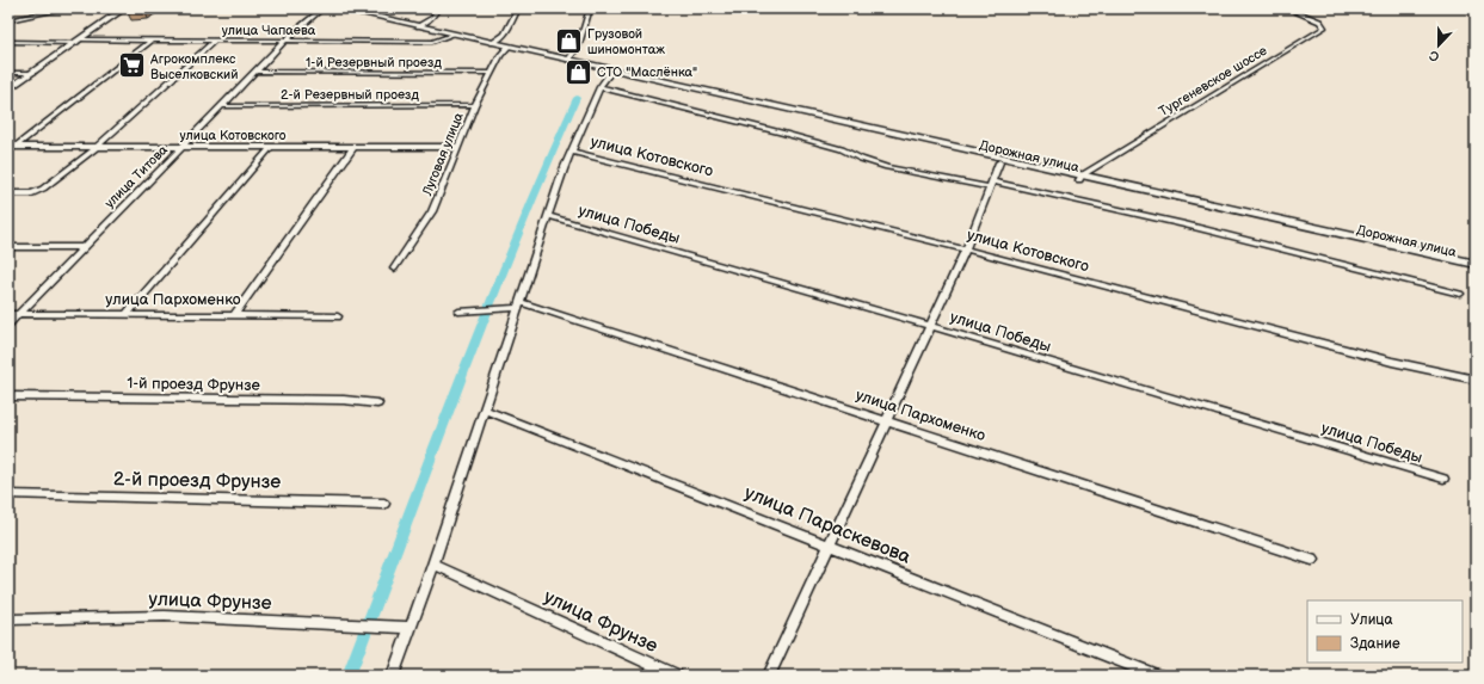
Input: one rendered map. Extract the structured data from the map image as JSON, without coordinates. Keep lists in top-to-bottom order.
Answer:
{
  "streets": {
    "main road": ["Дорожная улица"],
    "street": [
      "улица Чапаева",
      "1-й Резервный проезд",
      "Тургеневское шоссе",
      "2-й Резервный проезд",
      "улица Котовского",
      "Луговая улица",
      "улица Титова",
      "улица Победы",
      "улица Пархоменко",
      "1-й проезд Фрунзе",
      "2-й проезд Фрунзе",
      "улица Параскевова",
      "улица Фрунзе"
    ]
  },
  "crossings": [
    ["улица Чапаева", "Дорожная улица"],
    ["улица Чапаева", "улица Титова"],
    ["1-й Резервный проезд", "Луговая улица"],
    ["1-й Резервный проезд", "улица Титова"],
    ["Тургеневское шоссе", "Дорожная улица"],
    ["2-й Резервный проезд", "Луговая улица"],
    ["2-й Резервный проезд", "улица Титова"],
    ["улица Котовского", "Луговая улица"],
    ["улица Котовского", "улица Титова"],
    ["Луговая улица", "Дорожная улица"],
    ["улица Титова", "улица Пархоменко"]
  ],
  "places": {
    "shop": ["Грузовой шиномонтаж", "СТО \"Маслёнка\""],
    "supermarket": ["Агрокомплекс Выселковский"]
  },
  "legend": ["Улица", "Здание"],
  "north": "bottom"
}
